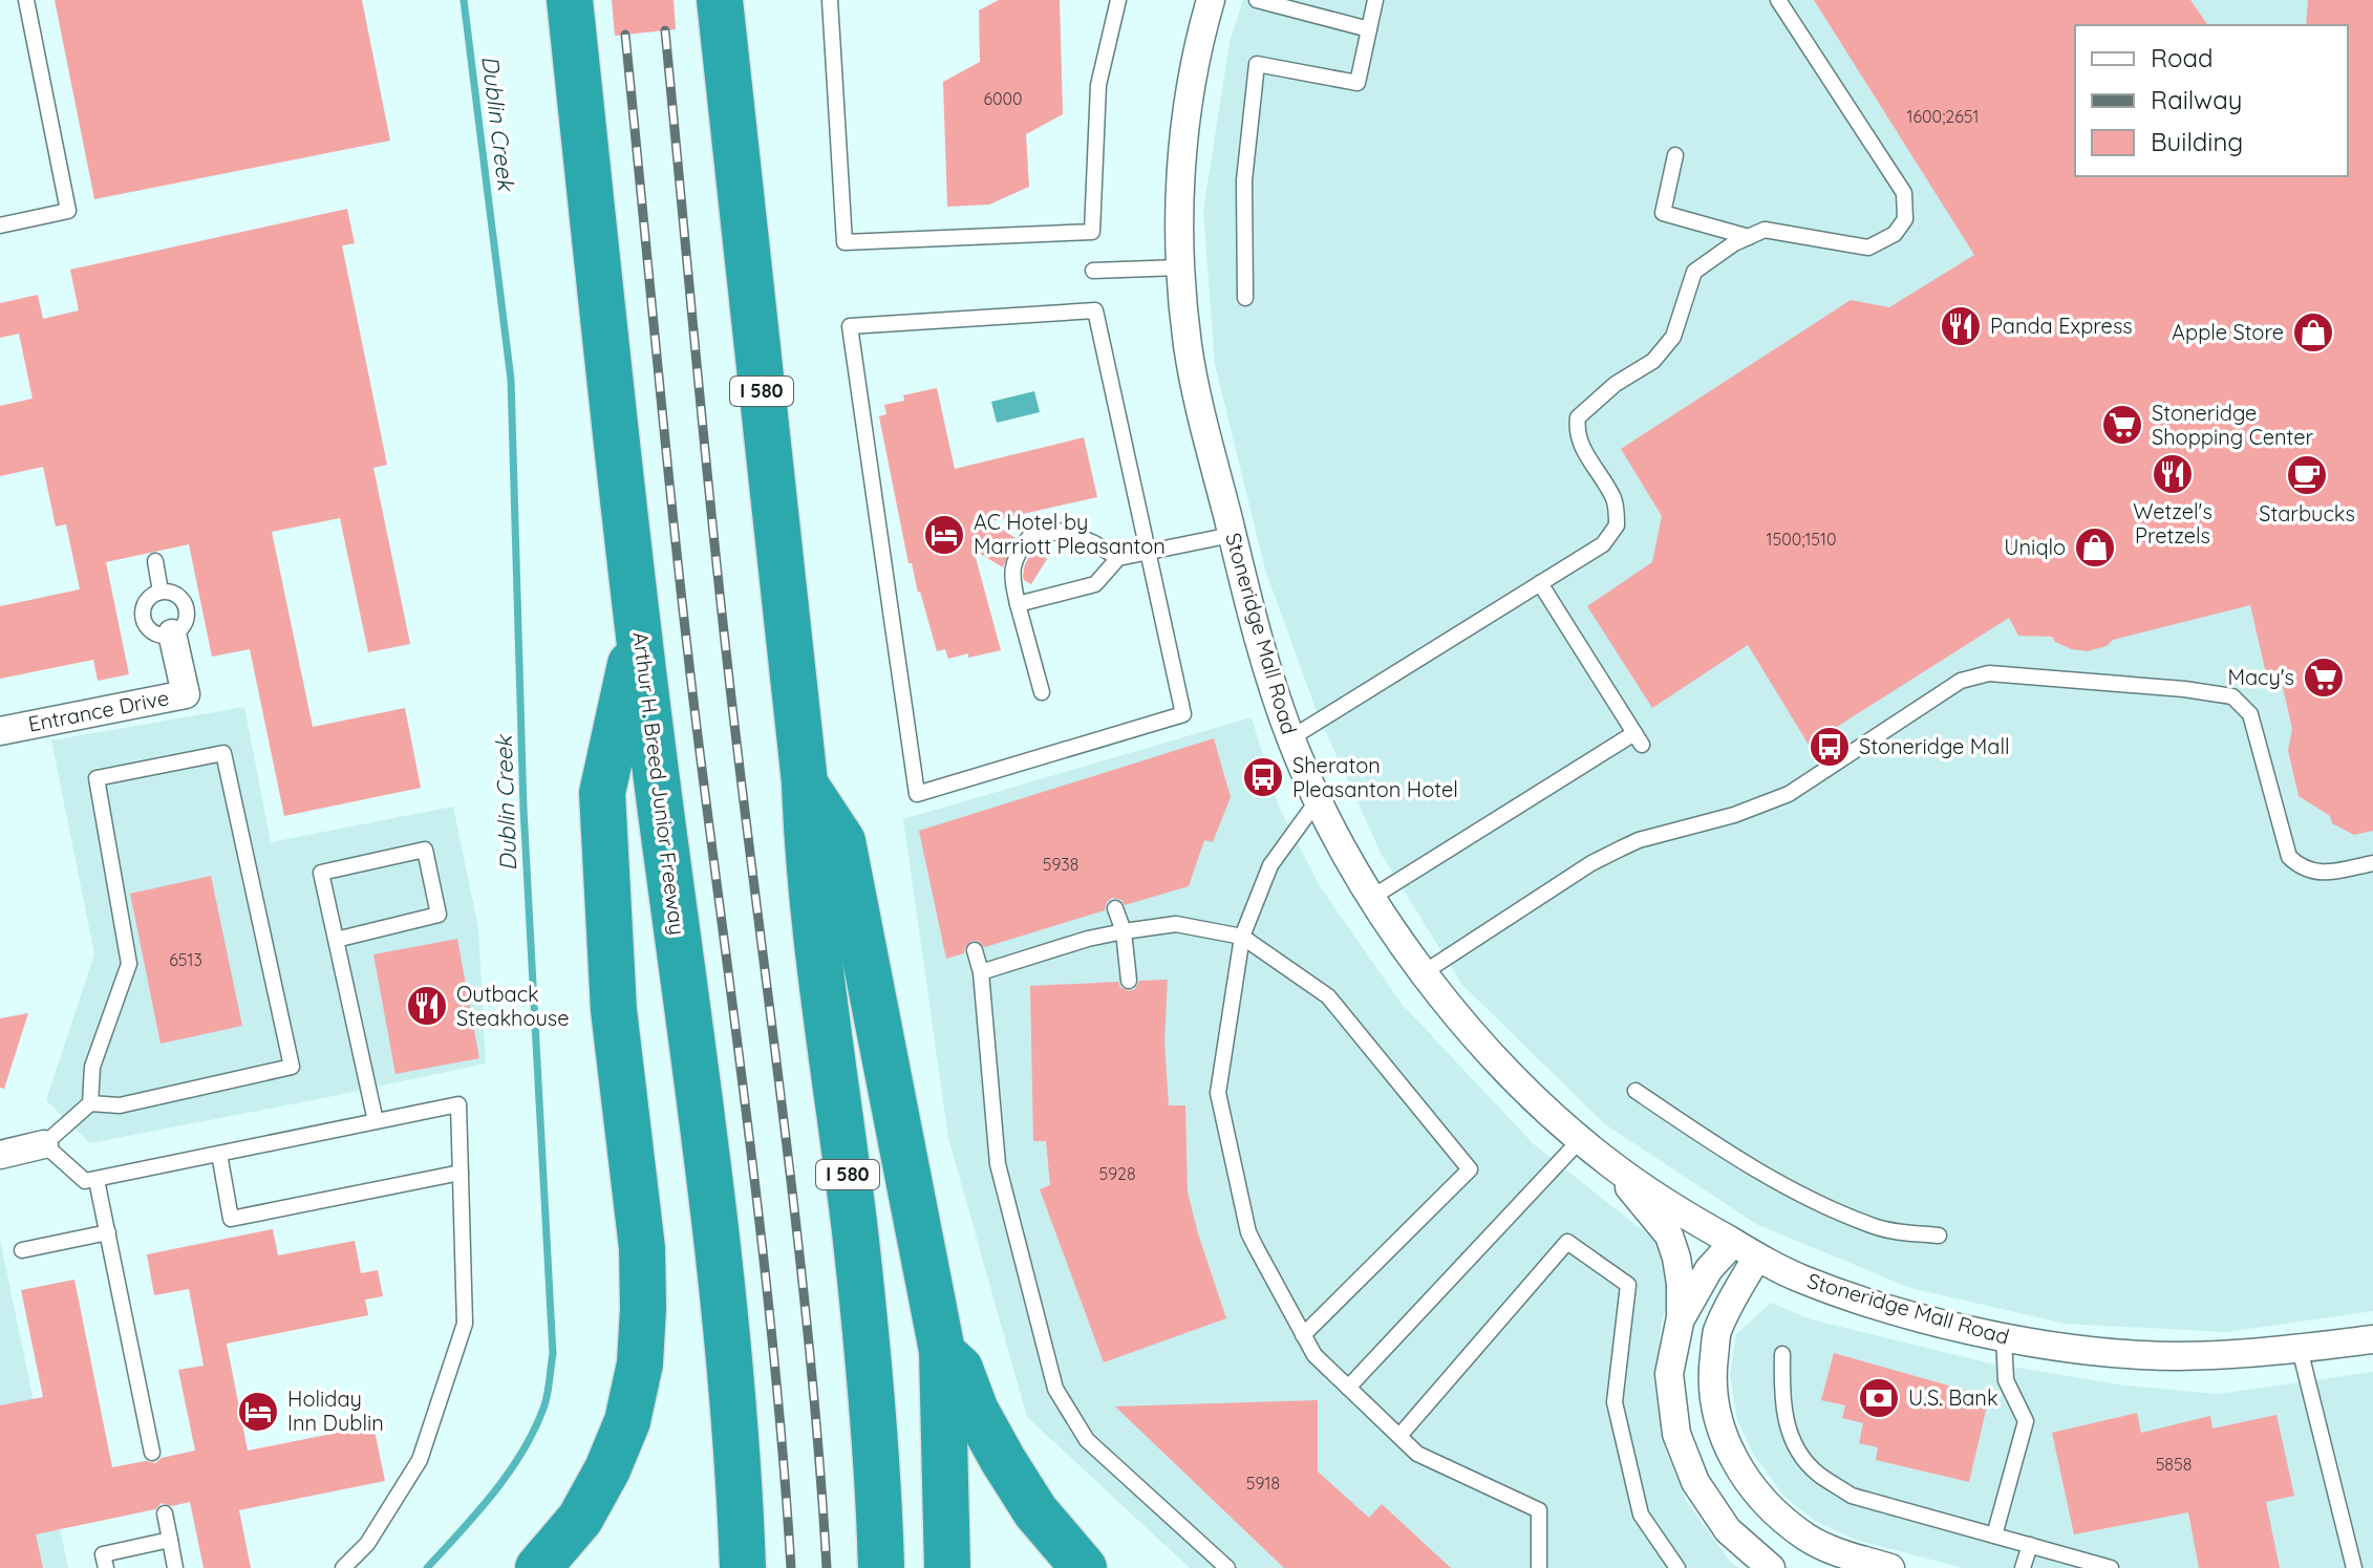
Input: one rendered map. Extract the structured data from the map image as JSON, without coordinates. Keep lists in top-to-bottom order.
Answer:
{
  "streets": {
    "highway": ["I 580", "Arthur H. Breed Junior Freeway"],
    "street": ["Stoneridge Mall Road", "Entrance Drive"]
  },
  "water": ["Dublin Creek"],
  "places": {
    "restaurant": ["Panda Express", "Wetzel's Pretzels", "Outback Steakhouse"],
    "shop": ["Apple Store", "Uniqlo"],
    "supermarket": ["Stoneridge Shopping Center", "Macy's"],
    "cafe": ["Starbucks"],
    "hotel": ["AC Hotel by Marriott Pleasanton", "Holiday Inn Dublin"],
    "bus stop": ["Stoneridge Mall", "Sheraton Pleasanton Hotel"],
    "bank": ["U.S. Bank"]
  },
  "house_numbers": [
    "6000",
    "1600;2651",
    "1500;1510",
    "5938",
    "6513",
    "5928",
    "5858",
    "5918"
  ],
  "legend": ["Road", "Railway", "Building"]
}
